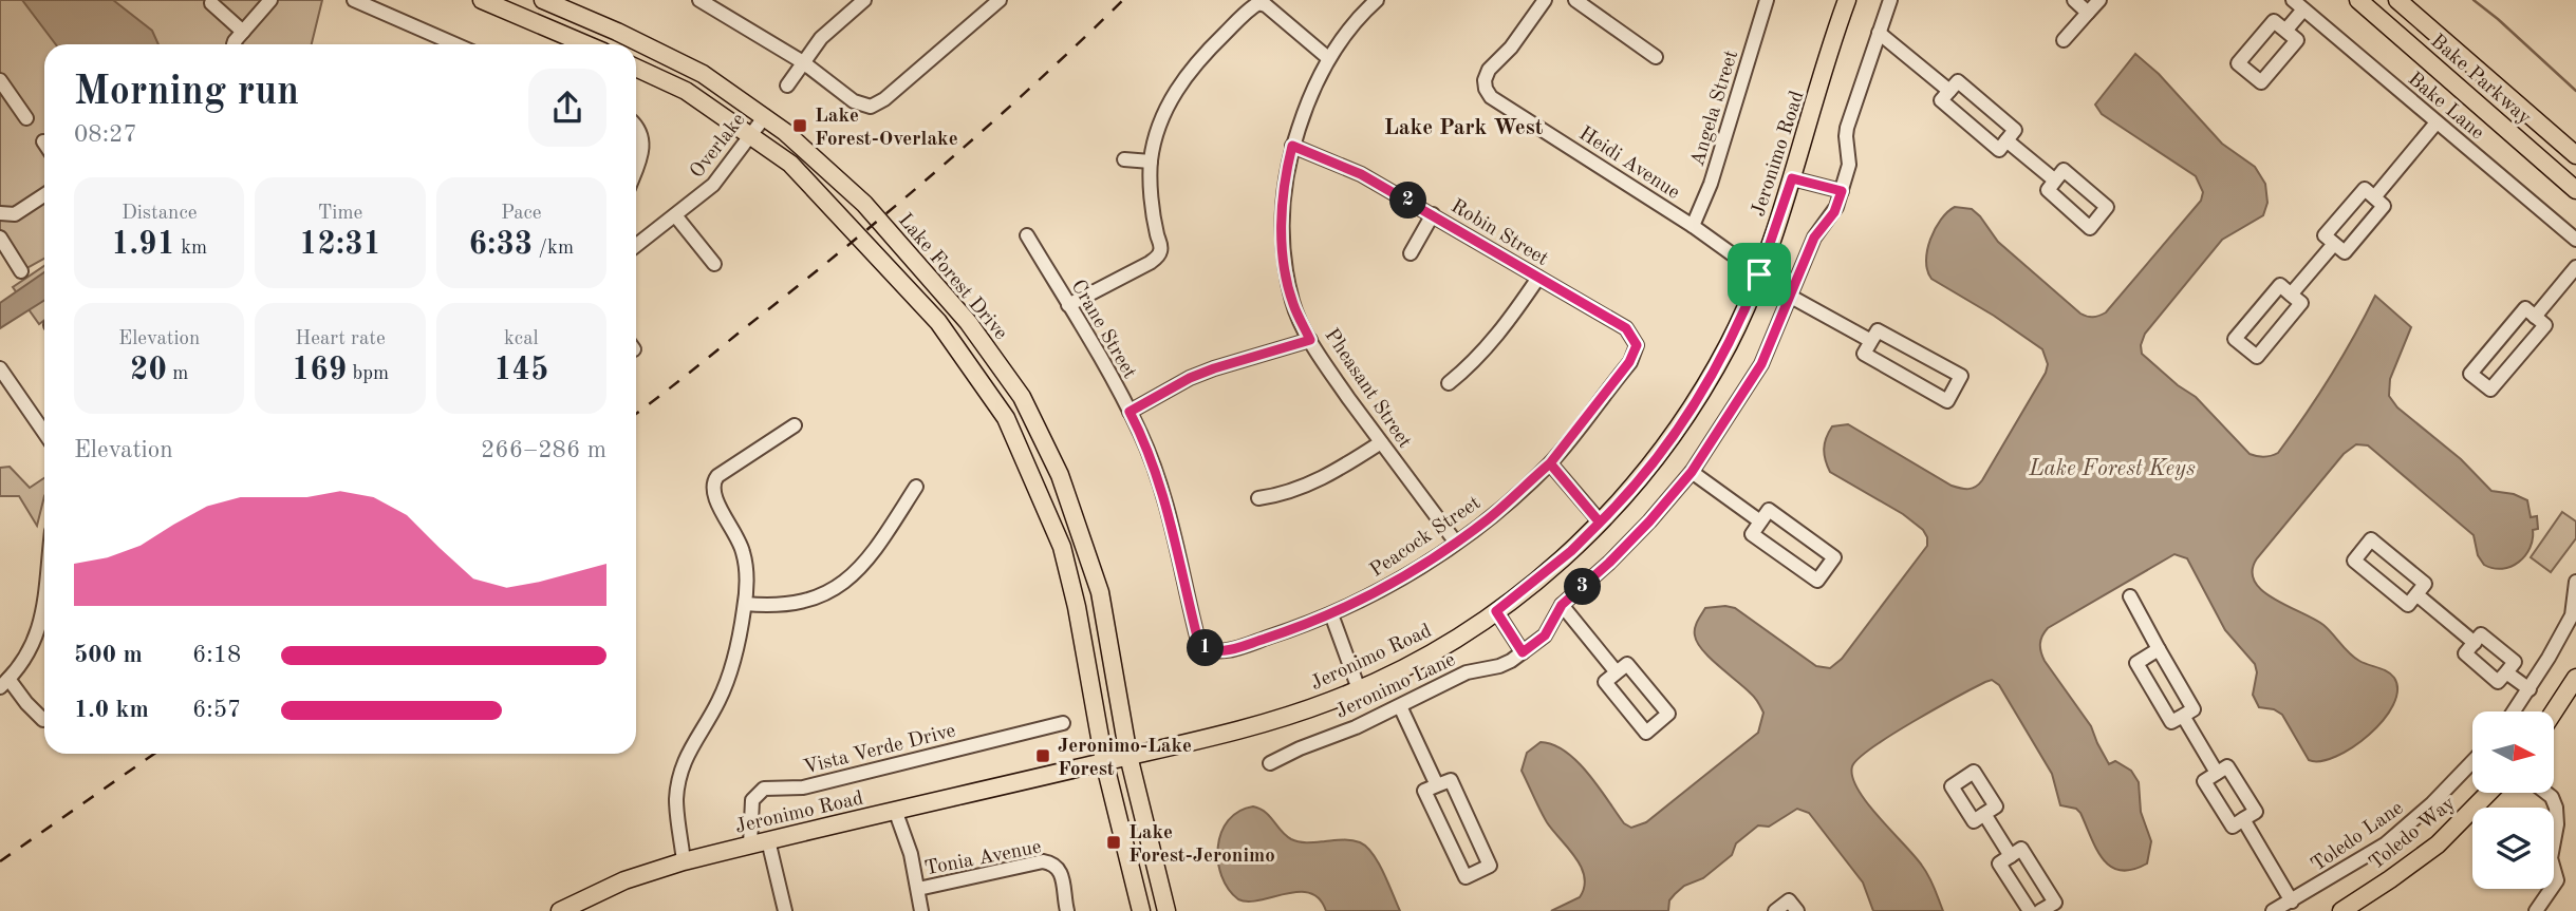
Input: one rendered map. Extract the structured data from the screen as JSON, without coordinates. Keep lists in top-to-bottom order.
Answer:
{
  "streets": {
    "main road": [
      "Bake Parkway",
      "Jeronimo Road",
      "Lake Forest Drive",
      "Toledo Way"
    ],
    "street": [
      "Bake Lane",
      "Angela Street",
      "Overlake",
      "Heidi Avenue",
      "Robin Street",
      "Crane Street",
      "Pheasant Street",
      "Peacock Street",
      "Jeronimo Lane",
      "Vista Verde Drive",
      "Toledo Lane",
      "Tonia Avenue"
    ]
  },
  "crossings": [
    ["Angela Street", "Heidi Avenue"],
    ["Overlake", "Lake Forest Drive"],
    ["Jeronimo Road", "Heidi Avenue"],
    ["Jeronimo Road", "Lake Forest Drive"],
    ["Jeronimo Road", "Vista Verde Drive"],
    ["Robin Street", "Pheasant Street"],
    ["Robin Street", "Peacock Street"],
    ["Crane Street", "Peacock Street"],
    ["Pheasant Street", "Peacock Street"]
  ],
  "districts": ["Lake Park West"],
  "water": ["Lake Forest Keys"],
  "places": {
    "transit": ["Lake Forest-Overlake", "Jeronimo-Lake Forest", "Lake Forest-Jeronimo"]
  },
  "north": "right",
  "page": {
    "heading": ["Morning run", "08:27"],
    "stats": [
      ["Distance", "1.91 km"],
      ["Time", "12:31"],
      ["Pace", "6:33 /km"],
      ["Elevation", "20 m"],
      ["Heart rate", "169 bpm"],
      ["kcal", "145"]
    ],
    "pins": ["2", "3", "1"],
    "chart": ["Elevation", "266–286 m"],
    "list": [
      {
        "name": "500 m",
        "note": "6:18"
      },
      {
        "name": "1.0 km",
        "note": "6:57"
      }
    ]
  }
}
